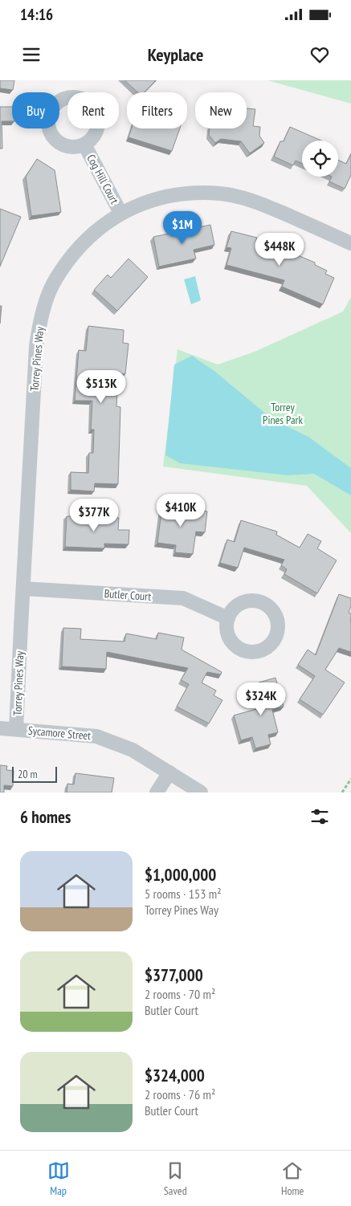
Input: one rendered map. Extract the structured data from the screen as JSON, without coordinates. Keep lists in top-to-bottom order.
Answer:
{
  "streets": {
    "street": [
      "Cog Hill Court",
      "Torrey Pines Way",
      "Butler Court",
      "Sycamore Street"
    ]
  },
  "crossings": [
    ["Cog Hill Court", "Torrey Pines Way"],
    ["Torrey Pines Way", "Butler Court"],
    ["Torrey Pines Way", "Sycamore Street"]
  ],
  "parks": ["Torrey Pines Park"],
  "scale_bar": "20 m",
  "page": {
    "status": "14:16",
    "header": "Keyplace",
    "chip": [
      "Buy",
      "Rent",
      "Filters",
      "New"
    ],
    "price": [
      "$1M",
      "$448K",
      "$513K",
      "$410K",
      "$377K",
      "$324K"
    ],
    "scale": "20 m",
    "heading": "6 homes",
    "list": [
      {
        "name": "$1,000,000",
        "note": "5 rooms · 153 m² · Torrey Pines Way"
      },
      {
        "name": "$377,000",
        "note": "2 rooms · 70 m² · Butler Court"
      },
      {
        "name": "$324,000",
        "note": "2 rooms · 76 m² · Butler Court"
      }
    ],
    "tabs": ["Map", "Saved", "Home"]
  }
}
